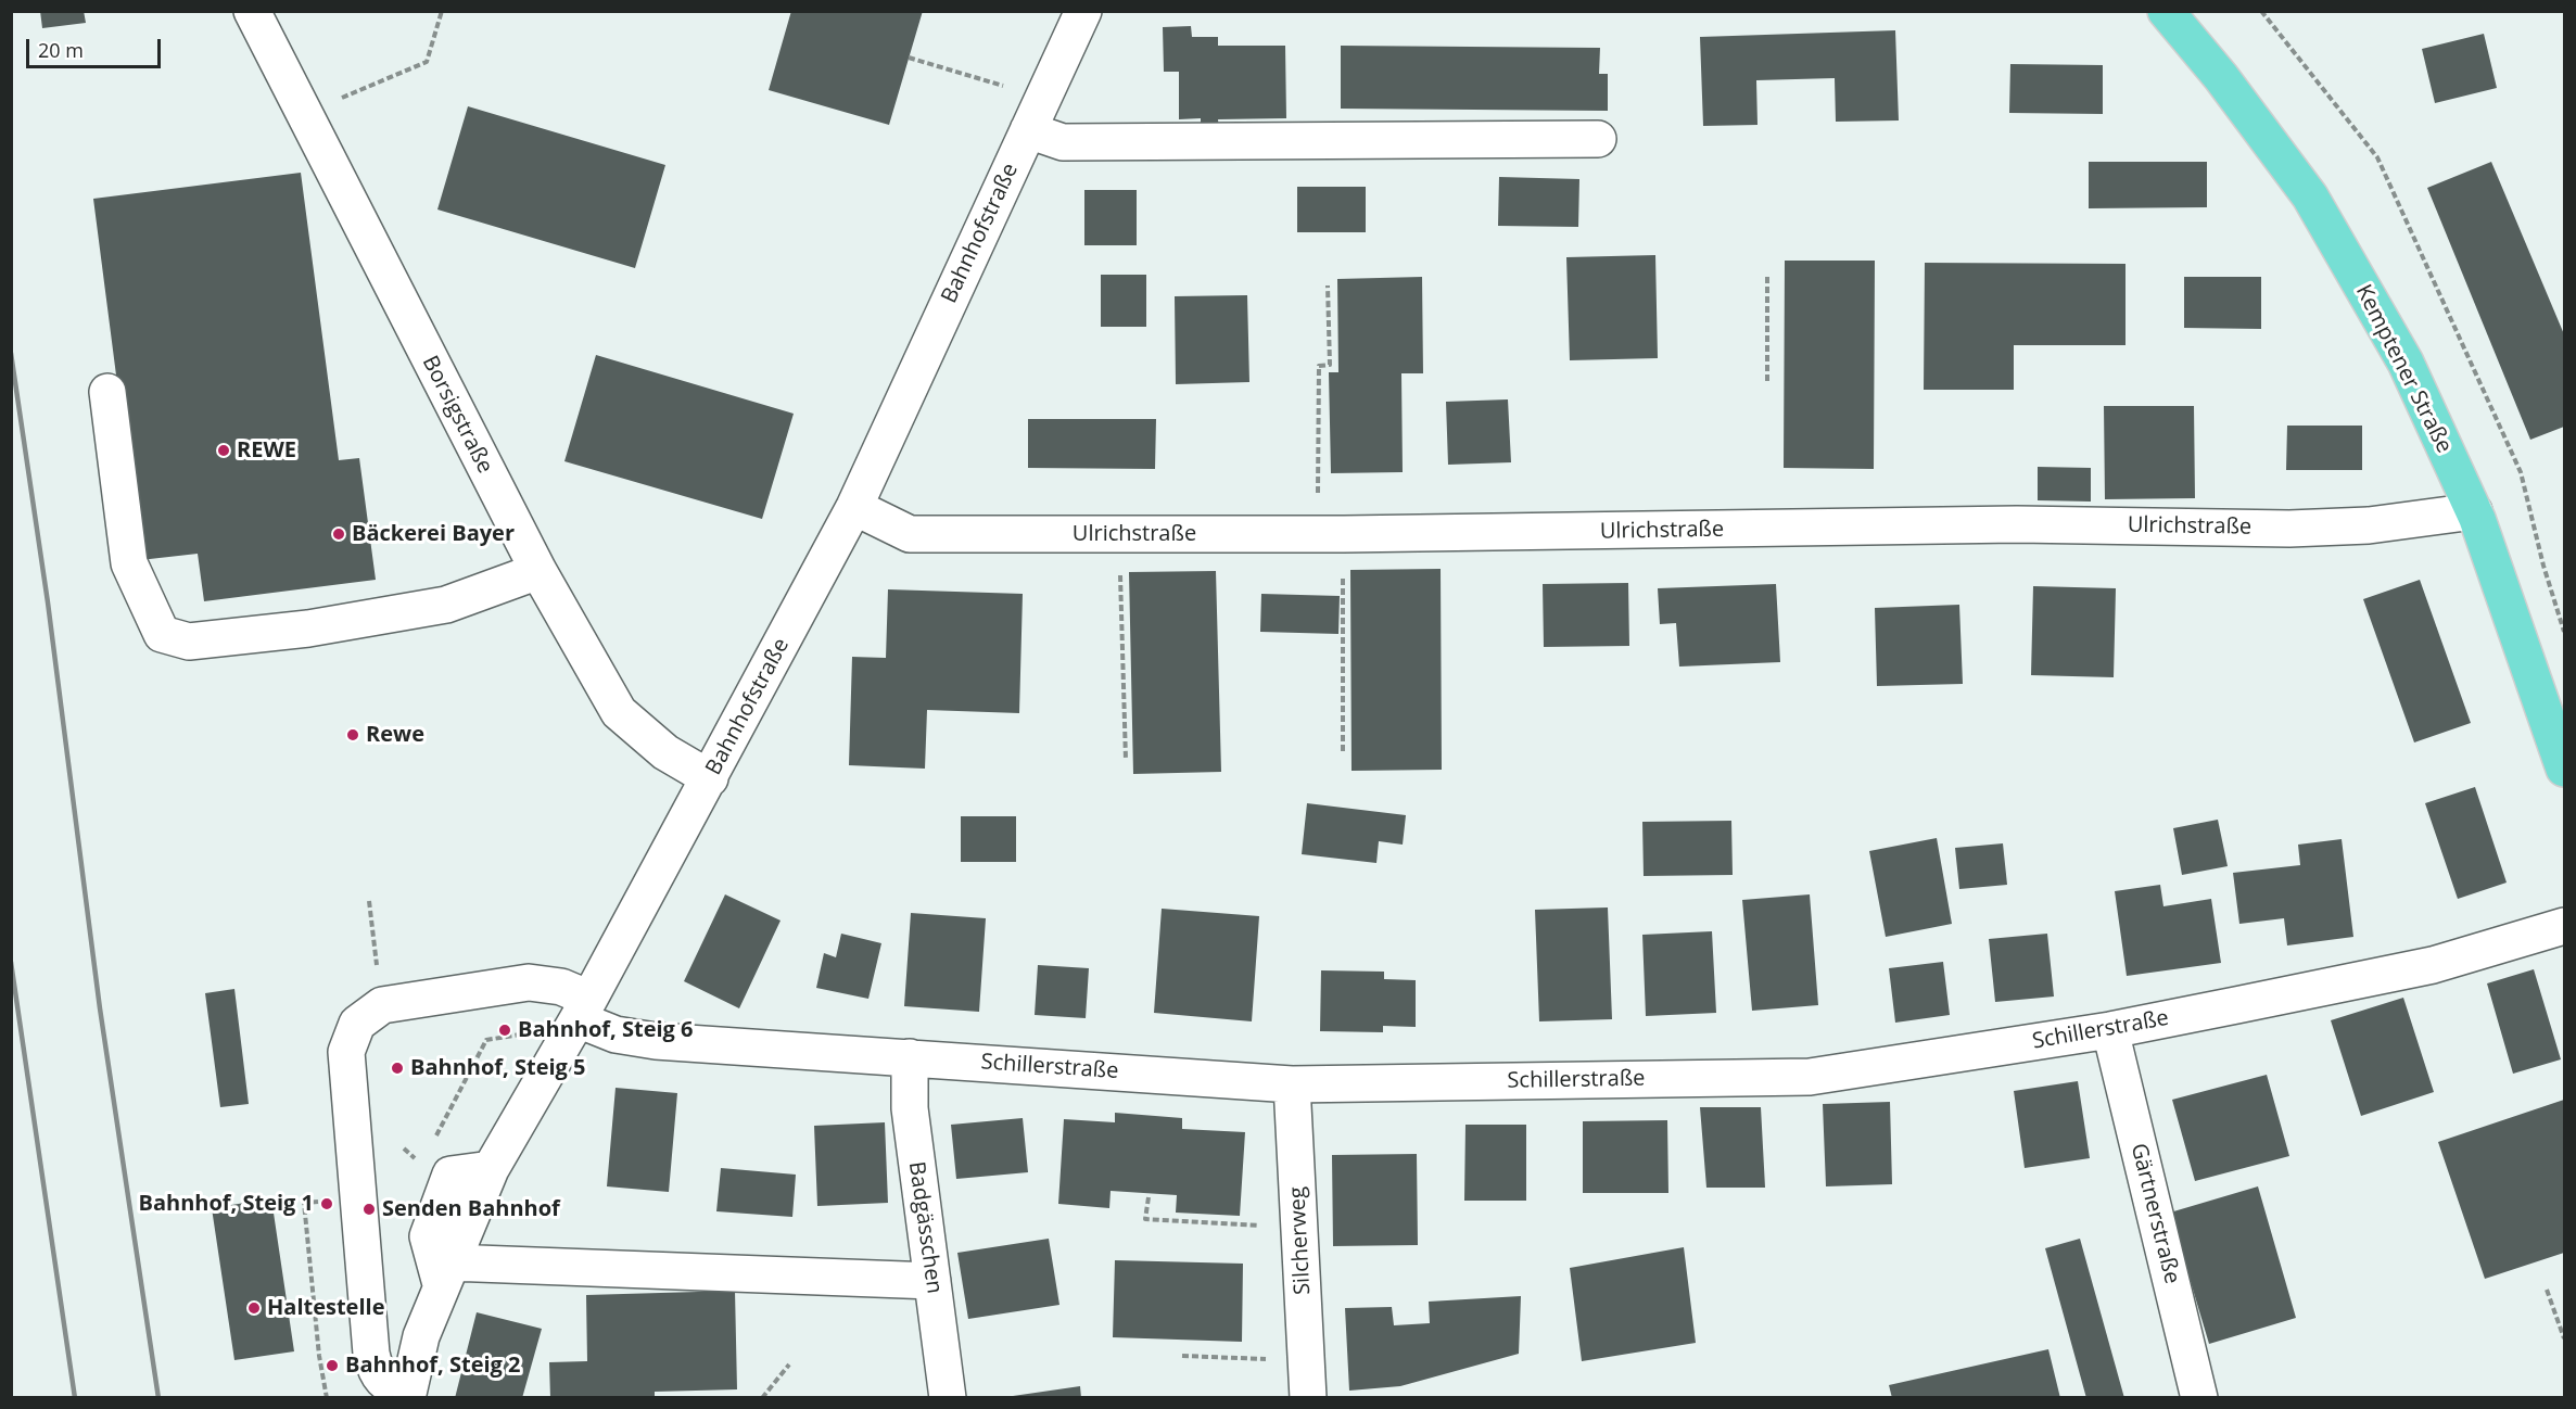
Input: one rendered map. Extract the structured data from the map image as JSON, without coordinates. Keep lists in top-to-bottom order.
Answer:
{
  "streets": {
    "main road": ["Kemptener Straße"],
    "street": [
      "Bahnhofstraße",
      "Borsigstraße",
      "Ulrichstraße",
      "Schillerstraße",
      "Gärtnerstraße",
      "Badgässchen",
      "Silcherweg"
    ]
  },
  "crossings": [
    ["Bahnhofstraße", "Borsigstraße"],
    ["Bahnhofstraße", "Ulrichstraße"],
    ["Bahnhofstraße", "Schillerstraße"],
    ["Kemptener Straße", "Ulrichstraße"],
    ["Schillerstraße", "Gärtnerstraße"],
    ["Schillerstraße", "Badgässchen"],
    ["Schillerstraße", "Silcherweg"]
  ],
  "places": [
    "REWE",
    "Bäckerei Bayer",
    "Rewe",
    "Bahnhof, Steig 6",
    "Bahnhof, Steig 5",
    "Bahnhof, Steig 1",
    "Senden Bahnhof",
    "Haltestelle",
    "Bahnhof, Steig 2"
  ],
  "scale_bar": "20 m"
}
